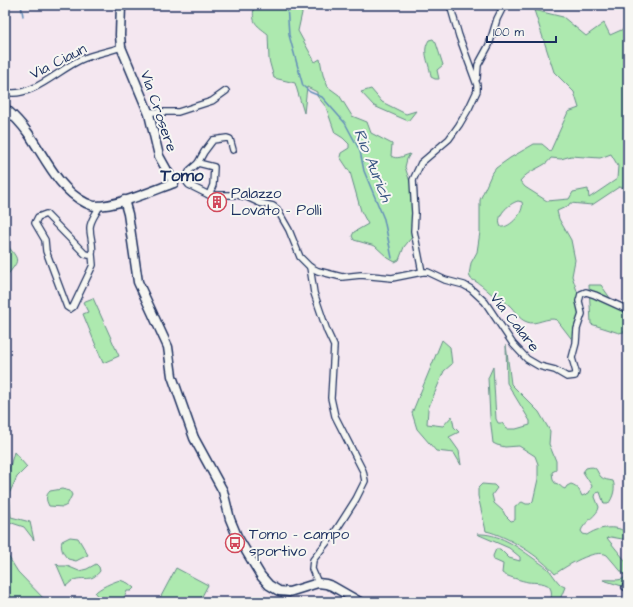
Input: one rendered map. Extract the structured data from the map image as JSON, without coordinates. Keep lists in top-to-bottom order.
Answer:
{
  "streets": {
    "street": ["Via Ciaun", "Via Crosere", "Via Calare"]
  },
  "crossings": [
    ["Via Ciaun", "Via Crosere"]
  ],
  "districts": ["Tomo"],
  "water": ["Rio Aurich"],
  "places": {
    "building": ["Palazzo Lovato - Polli"],
    "bus stop": ["Tomo - campo sportivo"]
  },
  "scale_bar": "100 m"
}
